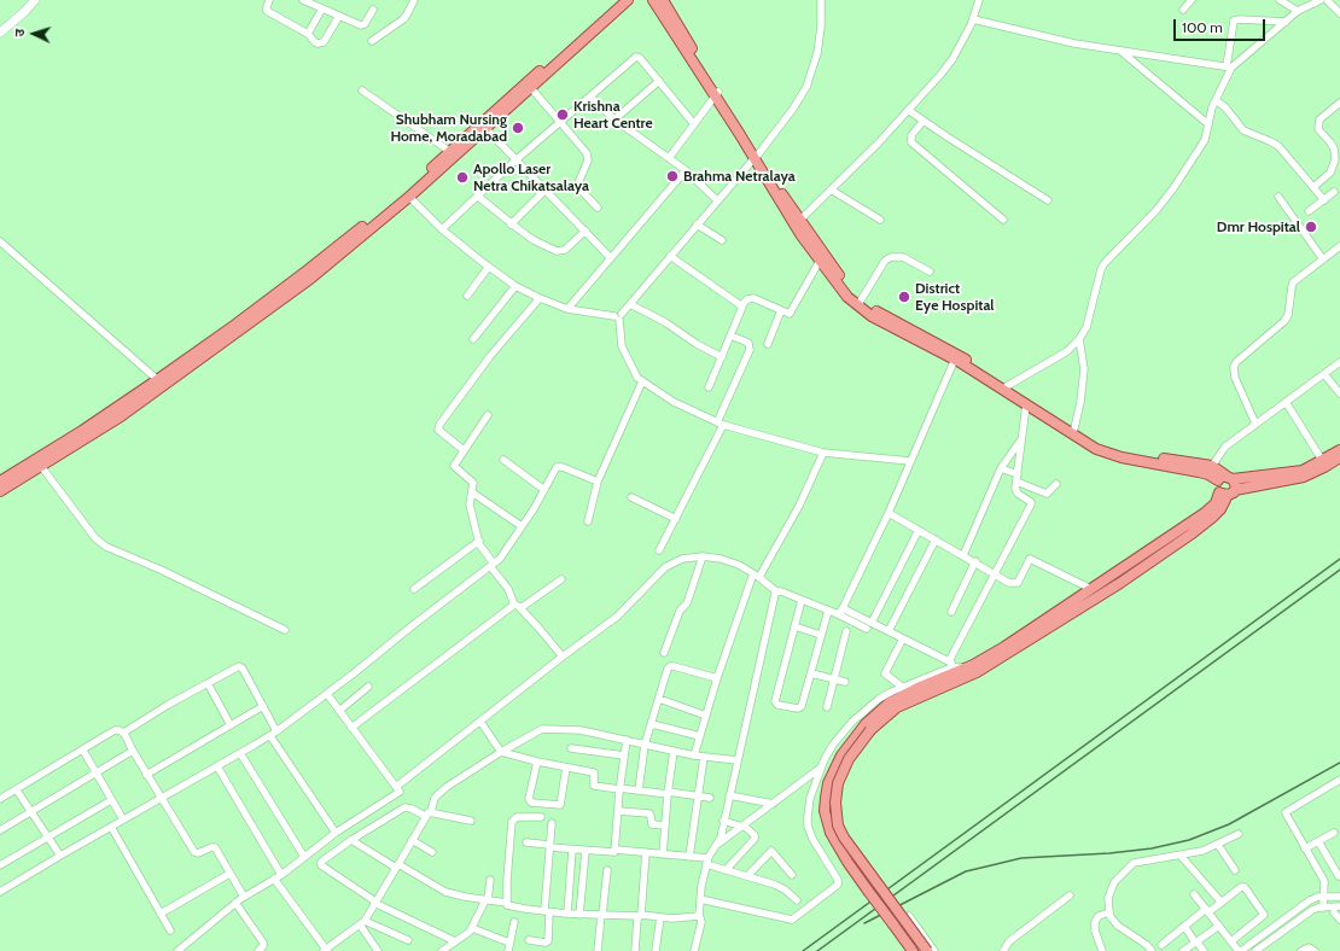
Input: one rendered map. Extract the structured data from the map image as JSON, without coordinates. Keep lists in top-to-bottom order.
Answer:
{
  "places": [
    "Krishna Heart Centre",
    "Shubham Nursing Home, Moradabad",
    "Brahma Netralaya",
    "Apollo Laser Netra Chikatsalaya",
    "Dmr Hospital",
    "District Eye Hospital"
  ],
  "scale_bar": "100 m",
  "north": "left"
}
